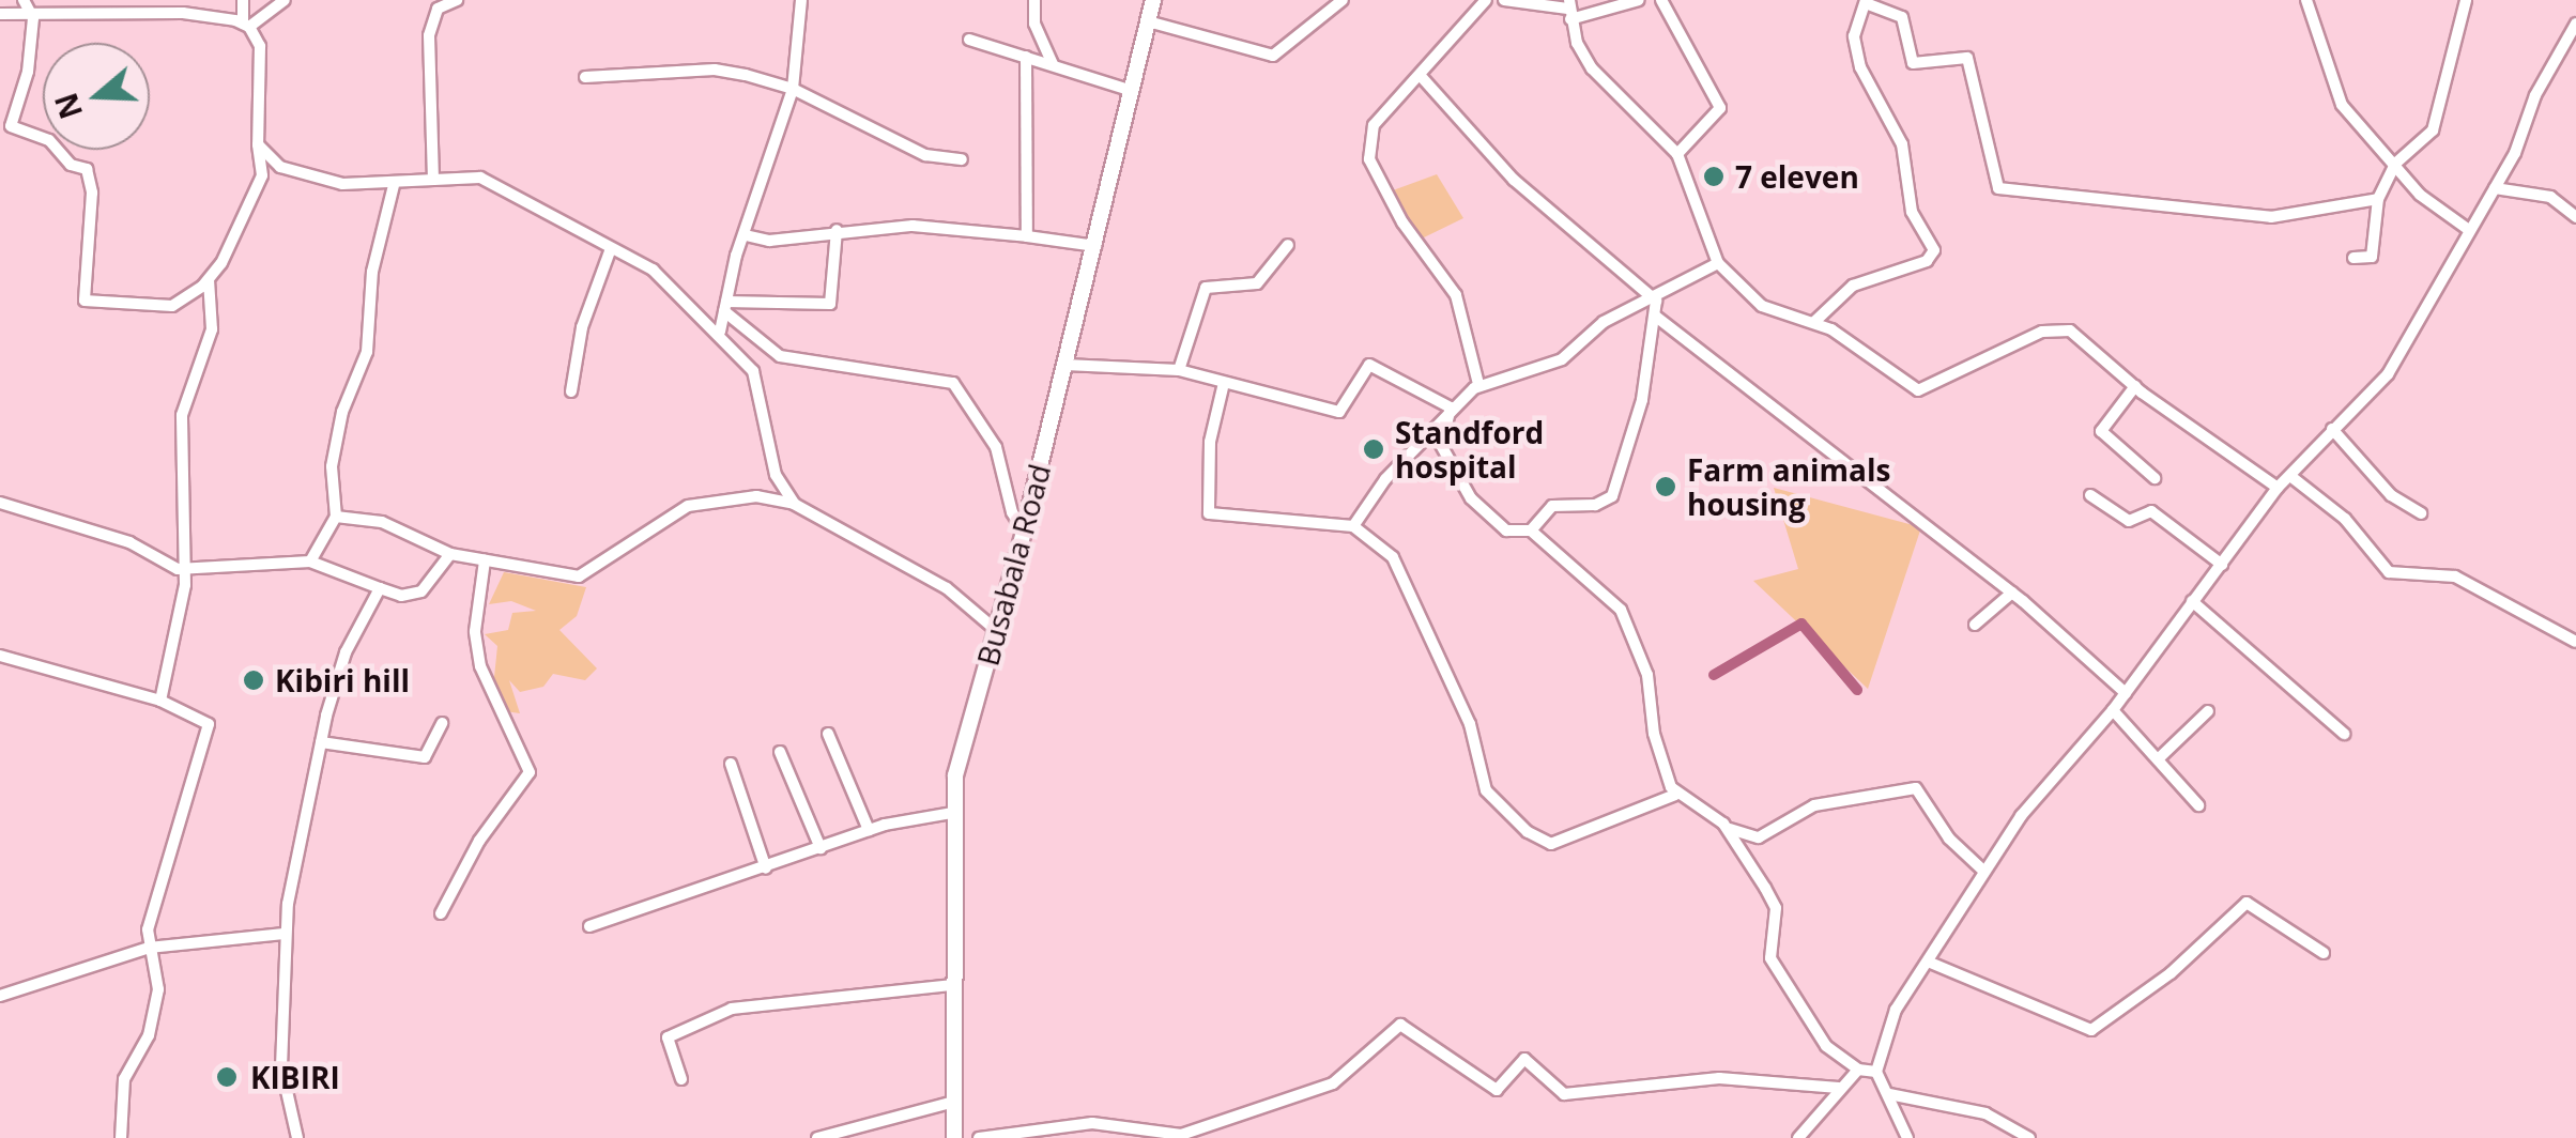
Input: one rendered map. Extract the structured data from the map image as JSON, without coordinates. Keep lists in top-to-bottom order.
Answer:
{
  "streets": {
    "street": ["Busabala Road"]
  },
  "places": [
    "7 eleven",
    "Standford hospital",
    "Farm animals housing",
    "Kibiri hill",
    "KIBIRI"
  ],
  "north": "left"
}
